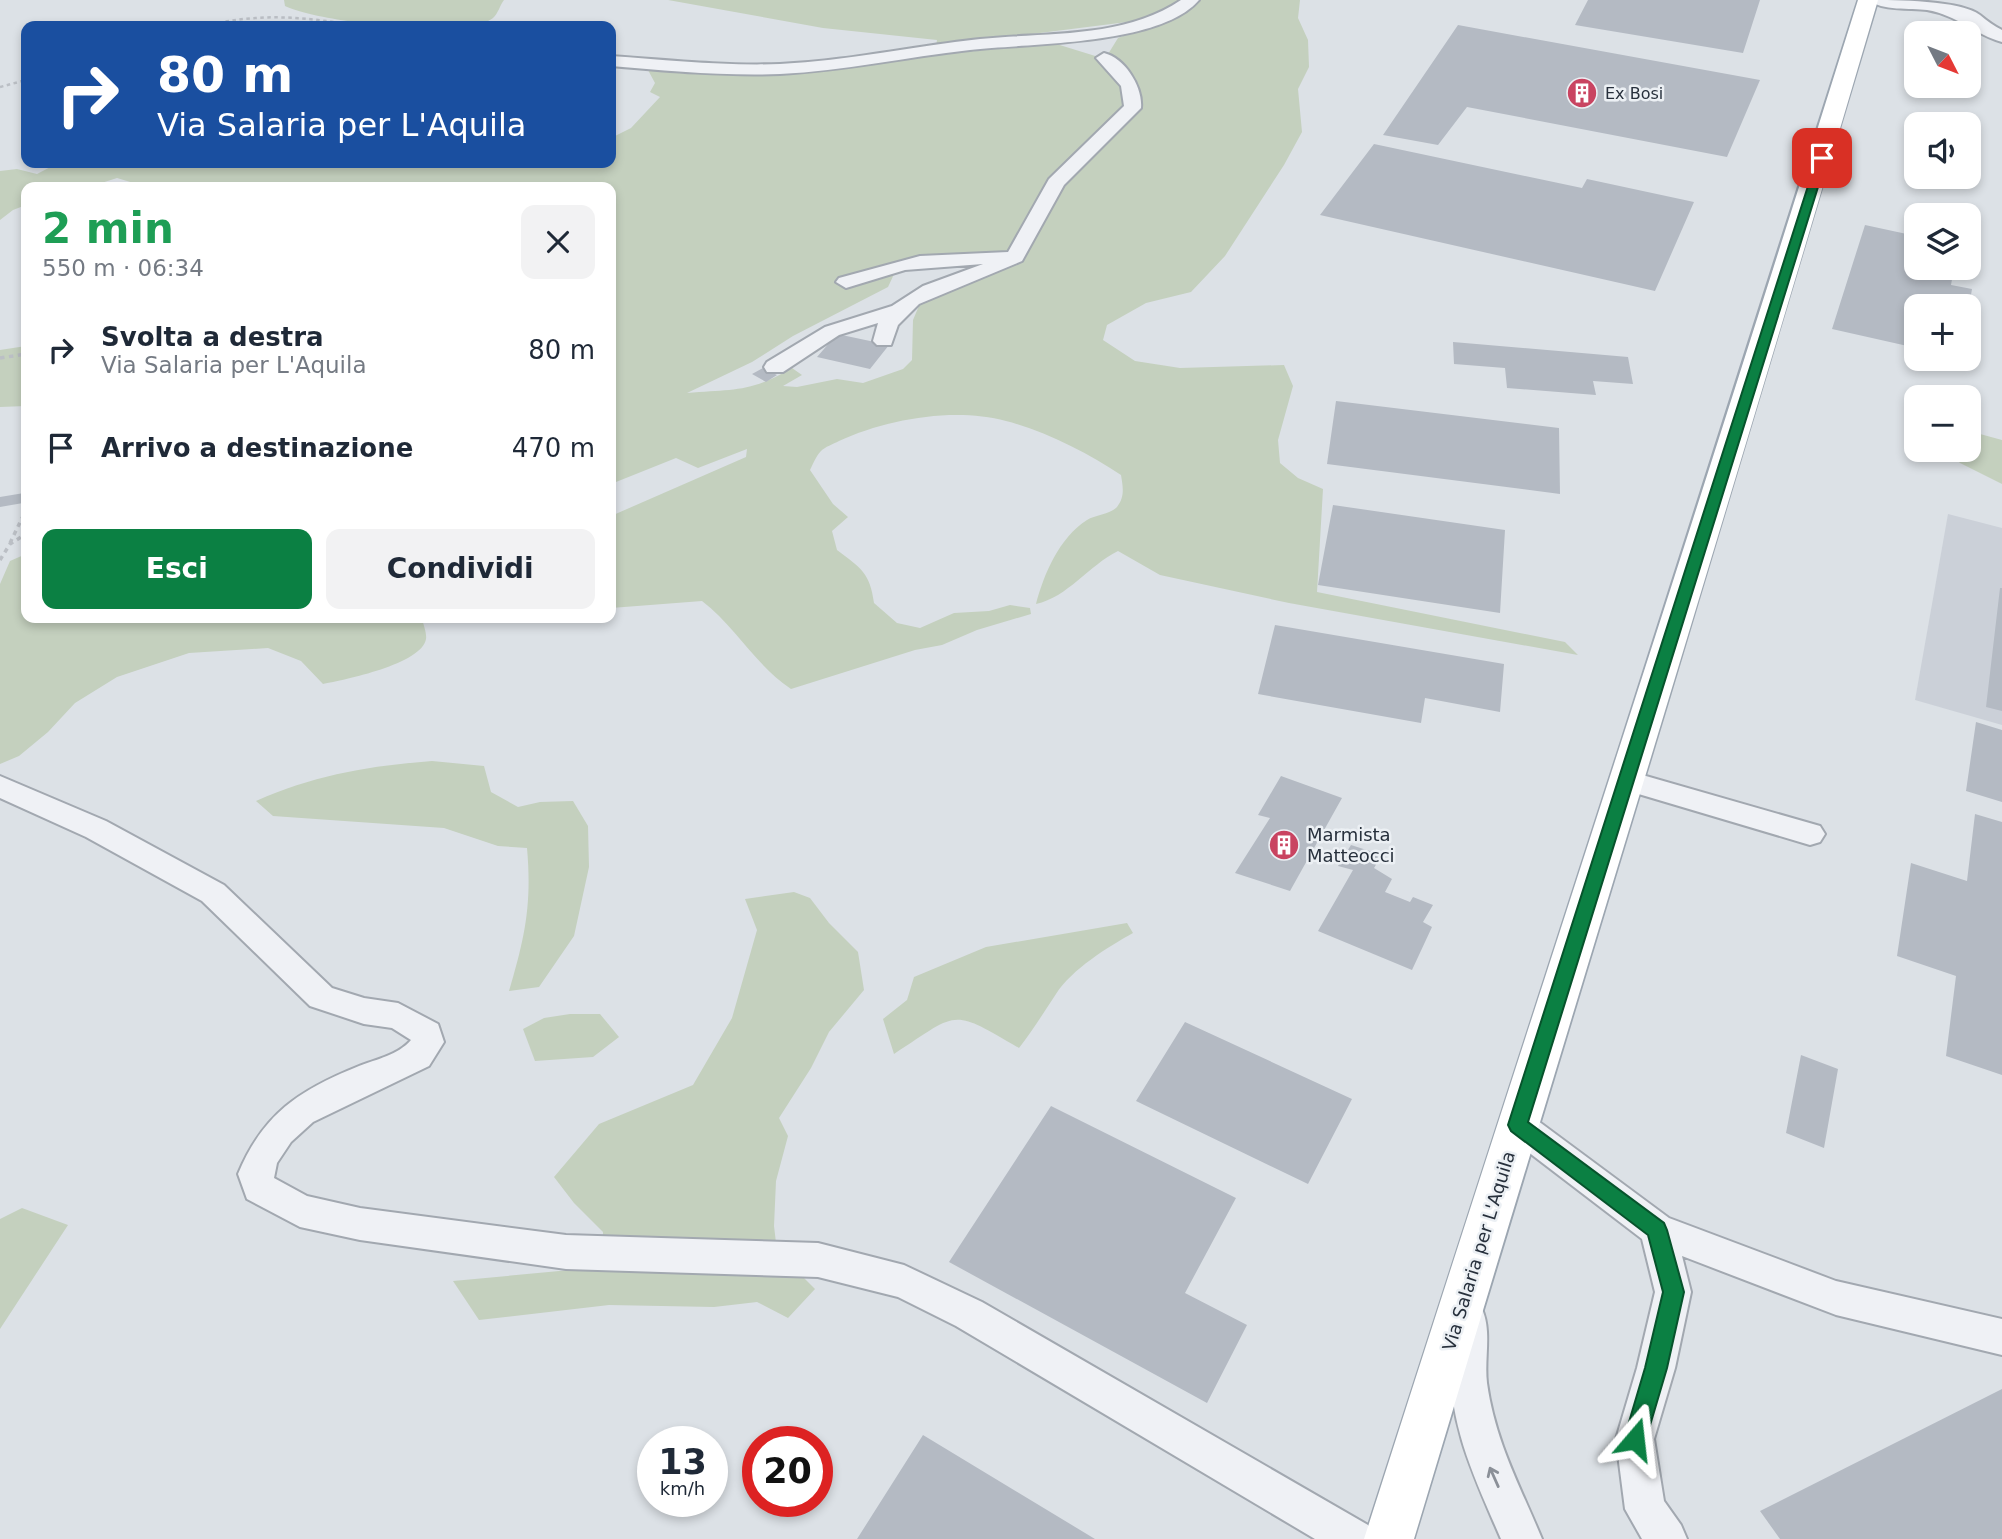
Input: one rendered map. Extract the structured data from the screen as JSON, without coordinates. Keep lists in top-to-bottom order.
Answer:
{
  "streets": {
    "main road": ["Via Salaria per L'Aquila"]
  },
  "places": {
    "building": ["Ex Bosi", "Marmista Matteocci"]
  },
  "north": "bottom right",
  "page": {
    "map_buttons": ["+", "−"],
    "turn": ["80 m", "Via Salaria per L'Aquila"],
    "heading": ["2 min", "550 m · 06:34"],
    "list": [
      {
        "name": "Svolta a destra",
        "note": "Via Salaria per L'Aquila",
        "value": "80 m"
      },
      {
        "name": "Arrivo a destinazione",
        "value": "470 m"
      }
    ],
    "buttons": ["Esci", "Condividi"],
    "speed": "13 km/h",
    "limit": "20"
  }
}
